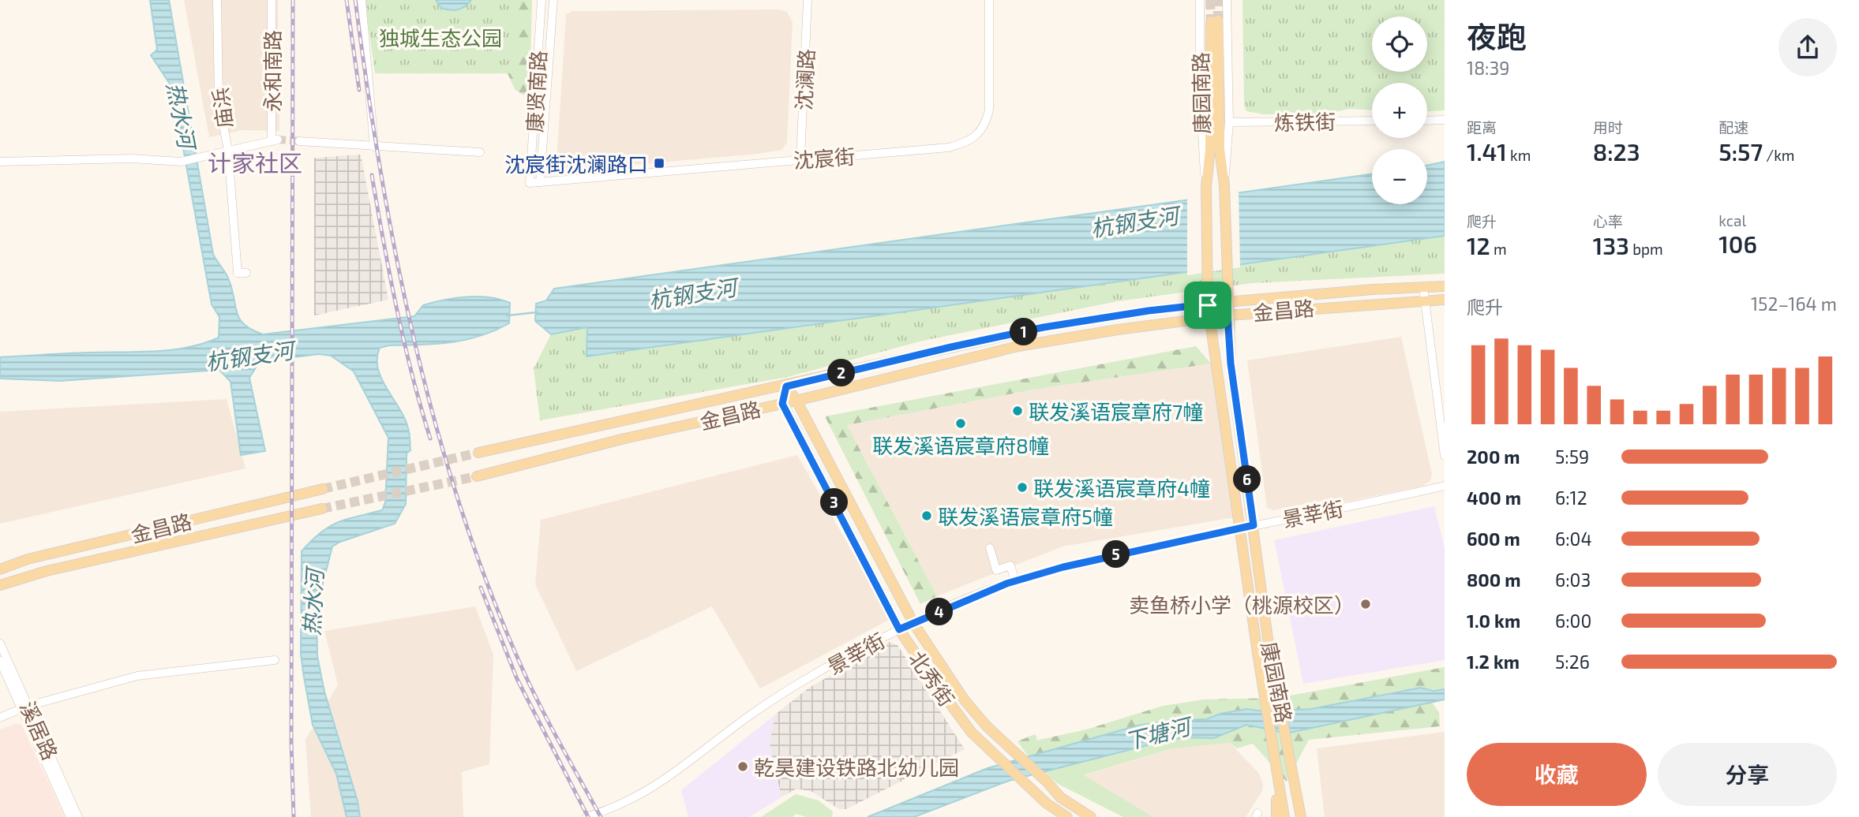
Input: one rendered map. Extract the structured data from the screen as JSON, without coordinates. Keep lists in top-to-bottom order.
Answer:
{
  "streets": {
    "main road": ["康园南路", "金昌路", "北秀街"],
    "street": [
      "永和南路",
      "沈澜路",
      "康贤南路",
      "庙浜",
      "炼铁街",
      "沈宸街",
      "景莘街",
      "溪居路"
    ]
  },
  "crossings": [
    ["永和南路", "庙浜"],
    ["沈澜路", "沈宸街"],
    ["康贤南路", "沈宸街"],
    ["康园南路", "炼铁街"],
    ["康园南路", "金昌路"],
    ["康园南路", "景莘街"],
    ["金昌路", "北秀街"],
    ["景莘街", "北秀街"]
  ],
  "districts": ["计家社区"],
  "water": ["热水河", "杭钢支河", "下塘河"],
  "parks": ["独城生态公园"],
  "places": {
    "transit": ["沈宸街沈澜路口"],
    "other": [
      "联发溪语宸章府7幢",
      "联发溪语宸章府8幢",
      "联发溪语宸章府4幢",
      "联发溪语宸章府5幢",
      "卖鱼桥小学（桃源校区）",
      "乾昊建设铁路北幼儿园"
    ]
  },
  "page": {
    "heading": ["夜跑", "18:39"],
    "map_buttons": ["+", "−"],
    "stats": [
      ["距离", "1.41 km"],
      ["用时", "8:23"],
      ["配速", "5:57 /km"],
      ["爬升", "12 m"],
      ["心率", "133 bpm"],
      ["kcal", "106"]
    ],
    "chart": ["爬升", "152–164 m"],
    "pins": [
      "1",
      "2",
      "6",
      "3",
      "5",
      "4"
    ],
    "list": [
      {
        "name": "200 m",
        "note": "5:59"
      },
      {
        "name": "400 m",
        "note": "6:12"
      },
      {
        "name": "600 m",
        "note": "6:04"
      },
      {
        "name": "800 m",
        "note": "6:03"
      },
      {
        "name": "1.0 km",
        "note": "6:00"
      },
      {
        "name": "1.2 km",
        "note": "5:26"
      }
    ],
    "buttons": ["收藏", "分享"]
  }
}
